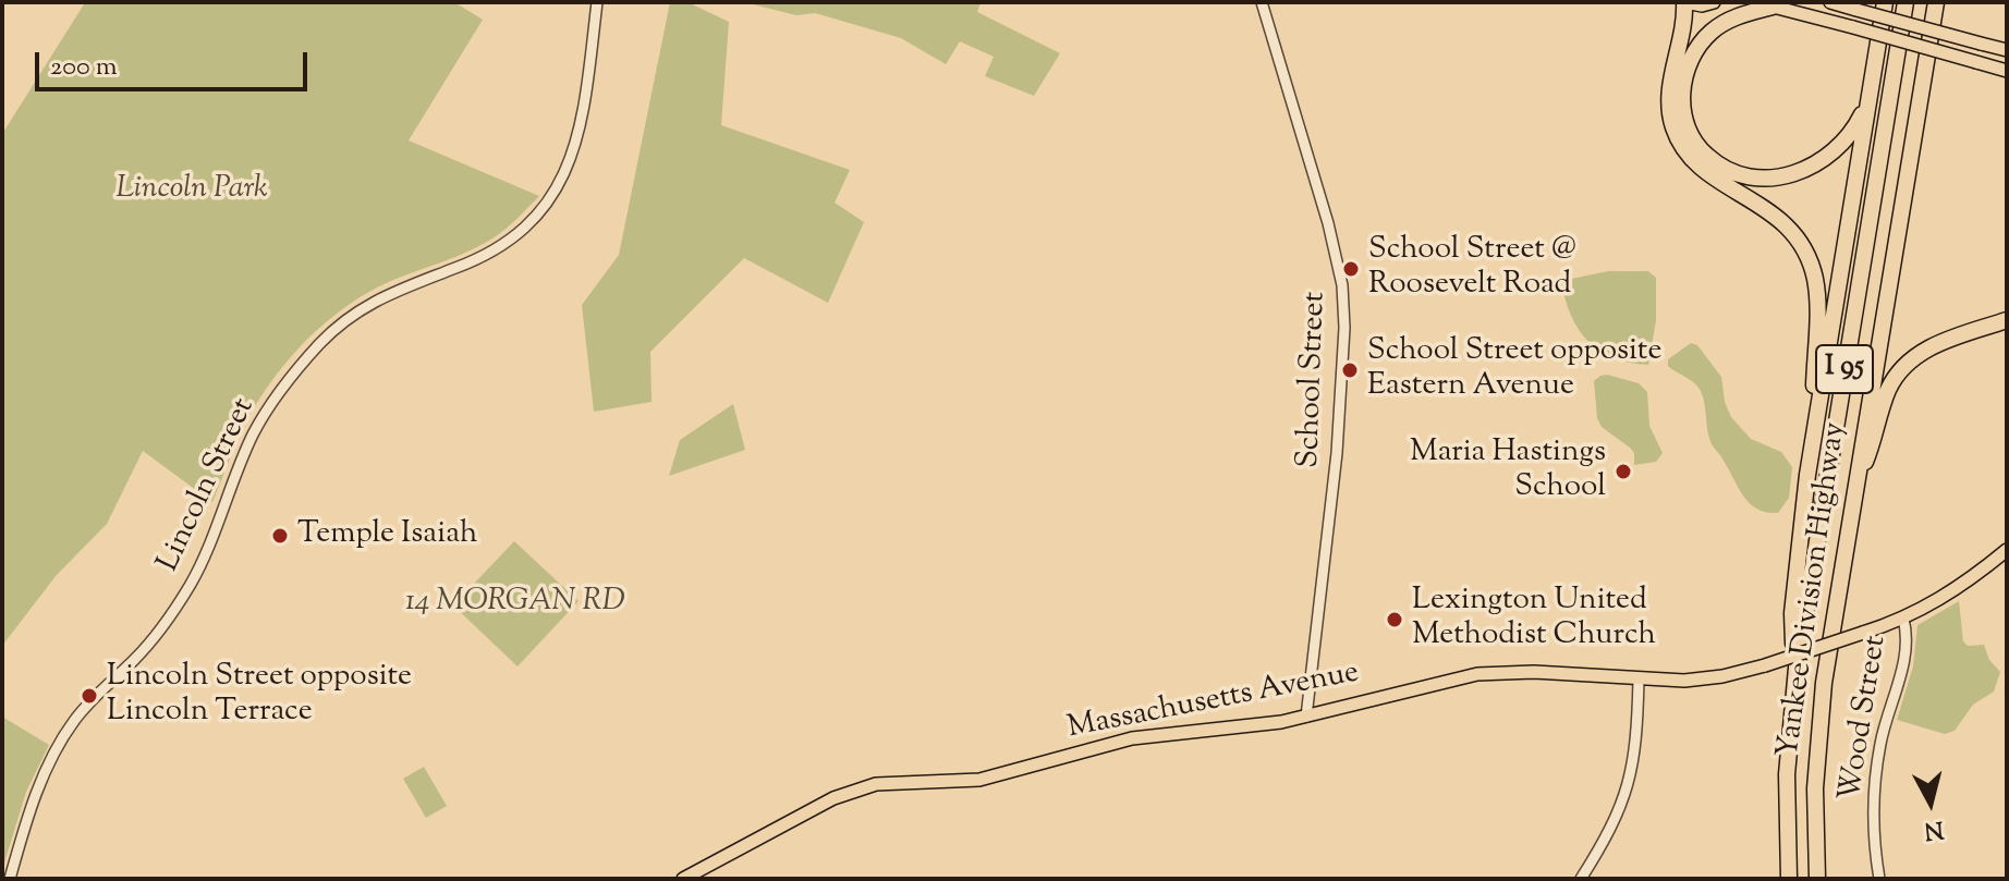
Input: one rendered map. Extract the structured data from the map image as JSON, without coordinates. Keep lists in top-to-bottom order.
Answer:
{
  "streets": {
    "highway": ["I 95", "Yankee Division Highway"],
    "main road": ["Massachusetts Avenue"],
    "street": ["School Street", "Lincoln Street", "Wood Street"]
  },
  "crossings": [
    ["School Street", "Massachusetts Avenue"],
    ["Massachusetts Avenue", "Wood Street"]
  ],
  "parks": ["Lincoln Park", "14 MORGAN RD"],
  "places": [
    "School Street @ Roosevelt Road",
    "School Street opposite Eastern Avenue",
    "Maria Hastings School",
    "Temple Isaiah",
    "Lexington United Methodist Church",
    "Lincoln Street opposite Lincoln Terrace"
  ],
  "scale_bar": "200 m",
  "north": "bottom"
}
